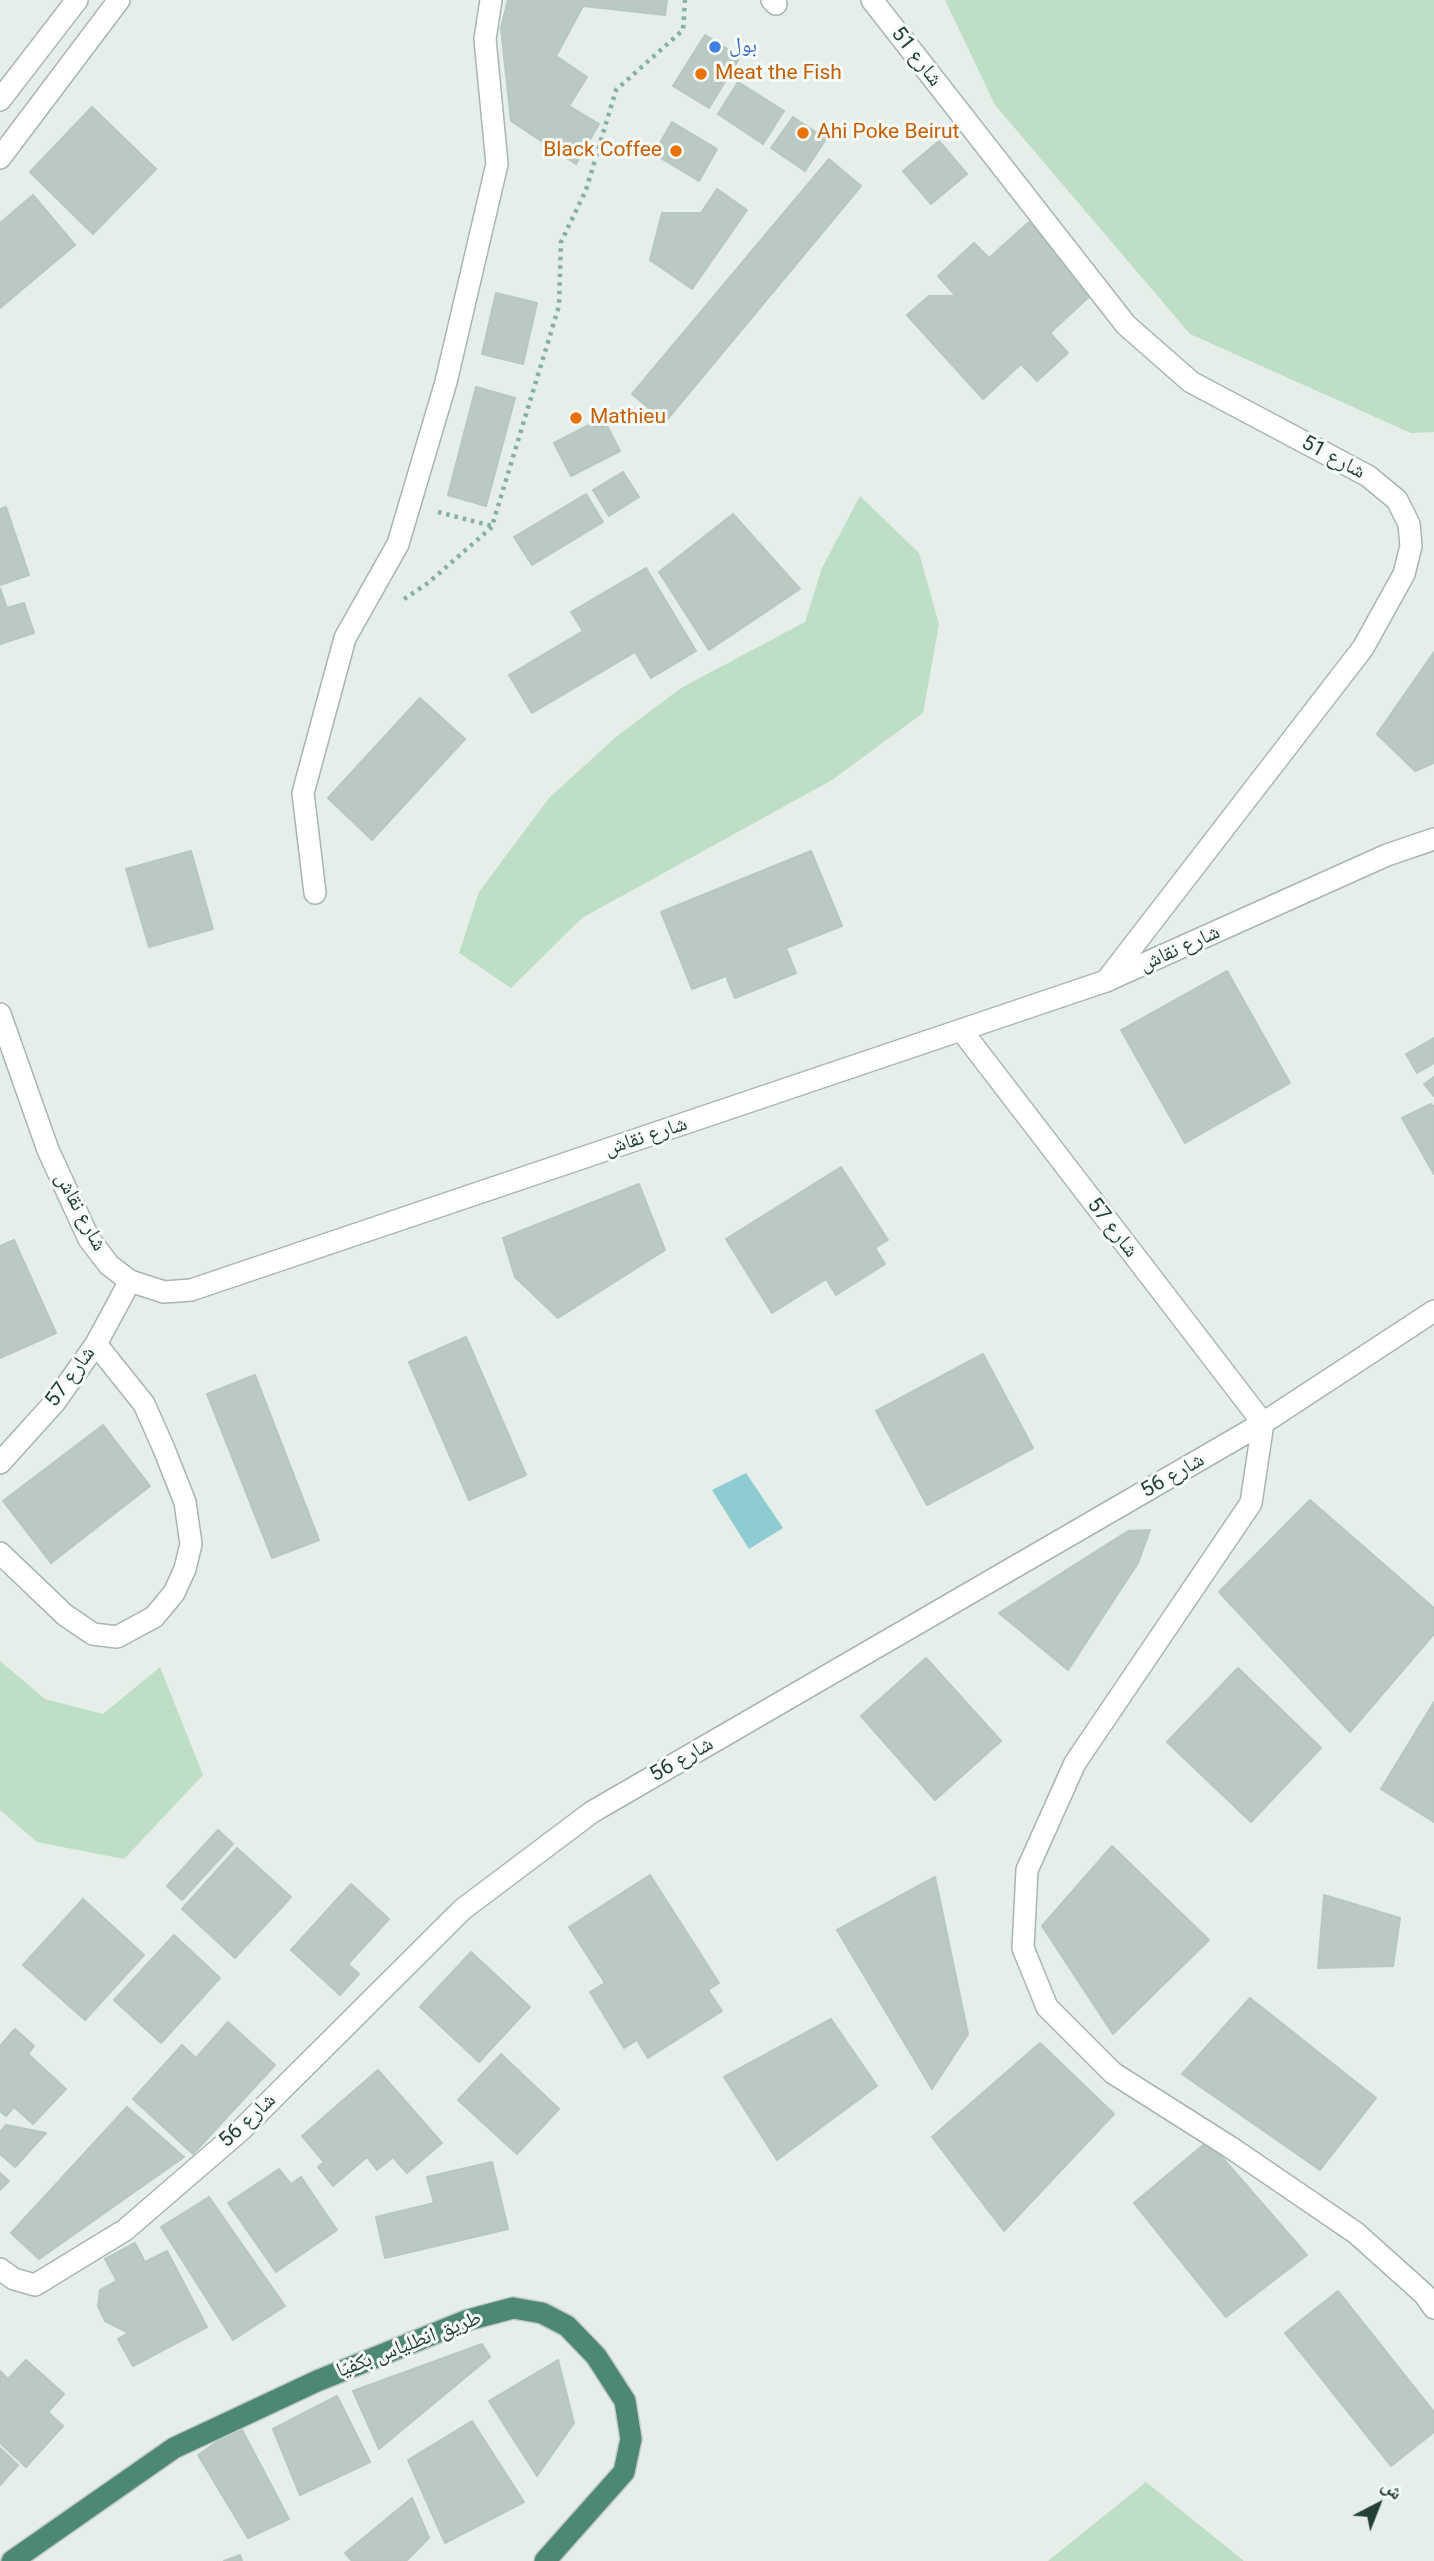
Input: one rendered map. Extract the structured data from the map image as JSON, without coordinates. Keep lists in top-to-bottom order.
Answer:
{
  "streets": {
    "highway": ["طريق انطلياس بكفيّا"],
    "street": [
      "شارع 51",
      "شارع نقاش",
      "شارع 57",
      "شارع 56"
    ]
  },
  "crossings": [
    ["شارع 51", "شارع نقاش"],
    ["شارع نقاش", "شارع 57"],
    ["شارع 57", "شارع 56"]
  ],
  "places": [
    "بول",
    "Meat the Fish",
    "Ahi Poke Beirut",
    "Black Coffee",
    "Mathieu"
  ],
  "north": "top right"
}
